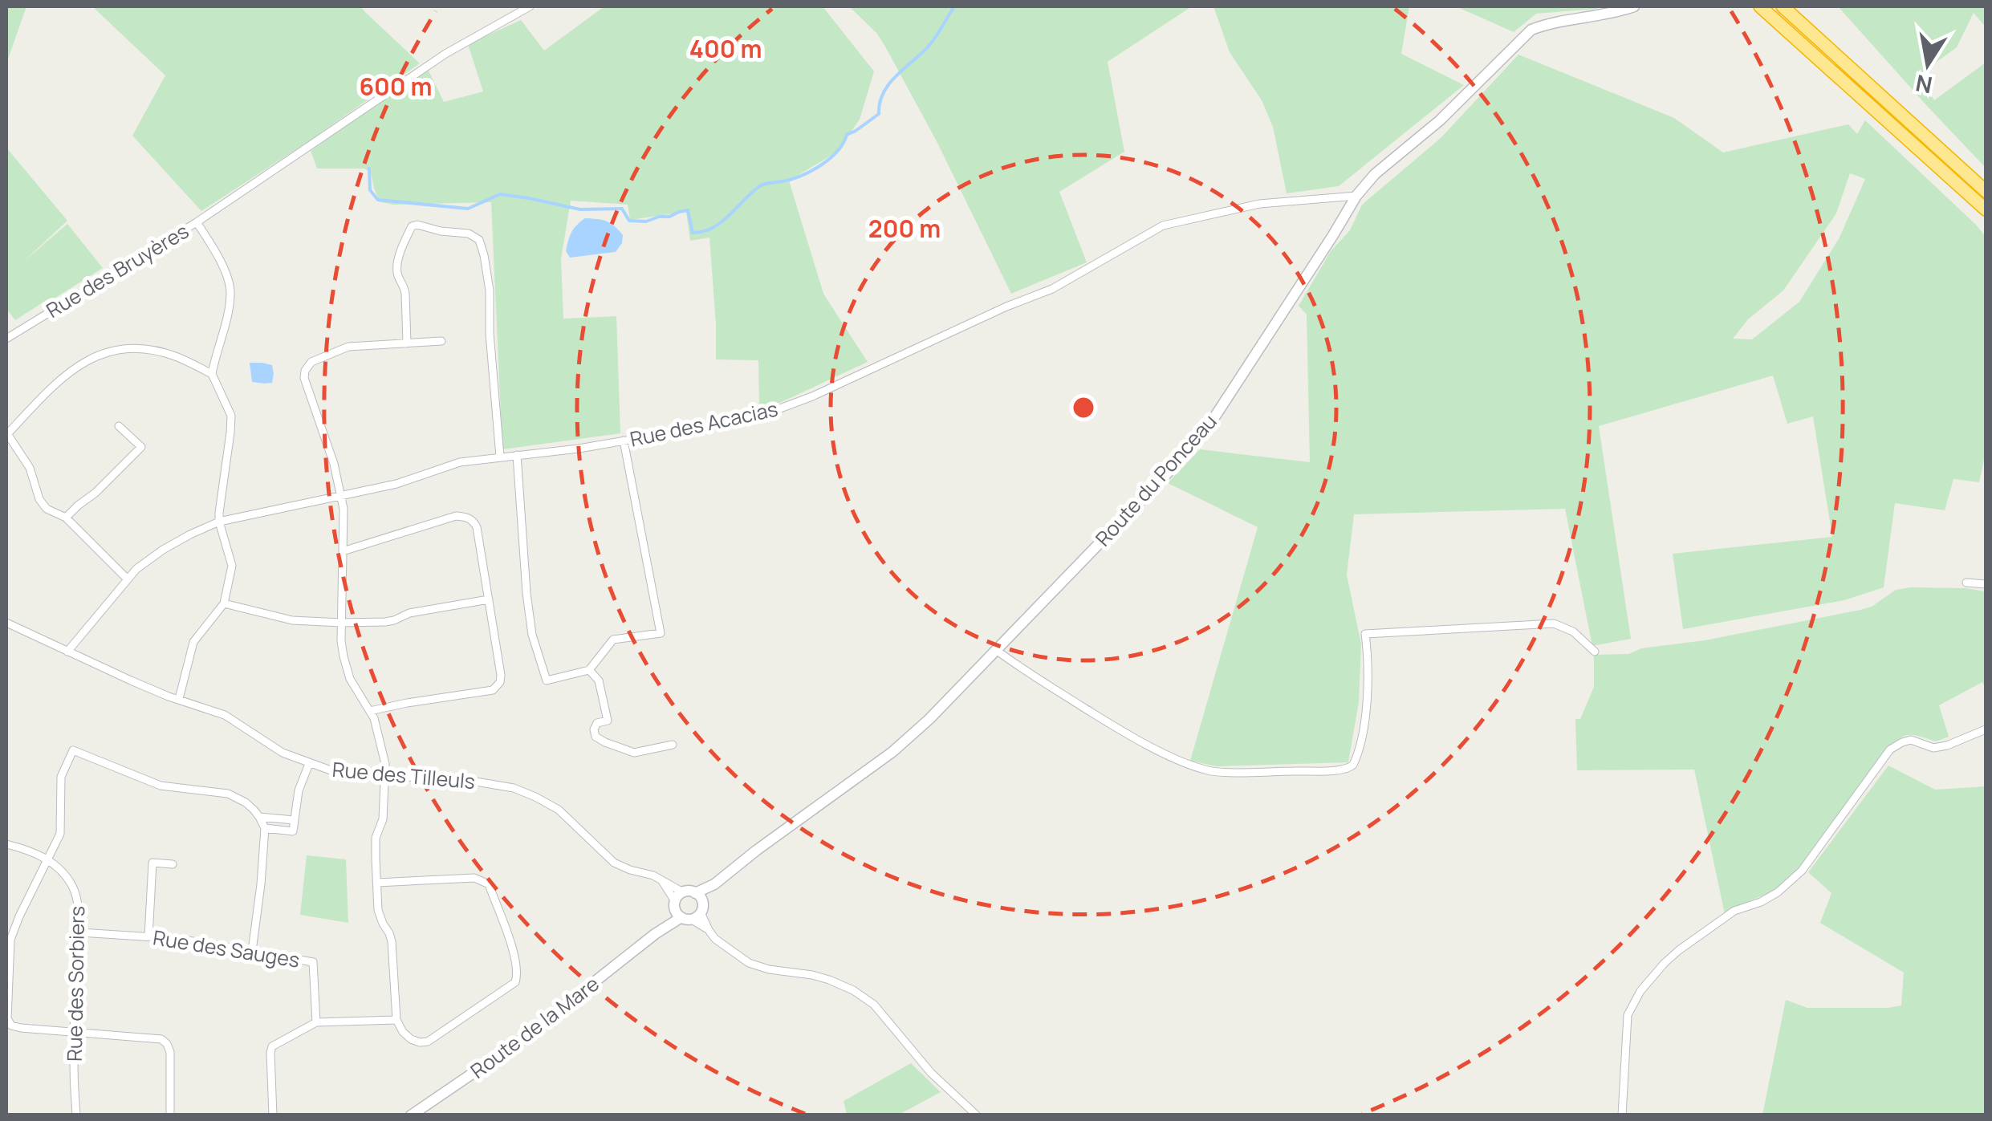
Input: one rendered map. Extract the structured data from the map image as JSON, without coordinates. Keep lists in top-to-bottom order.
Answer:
{
  "streets": {
    "street": [
      "Rue des Bruyères",
      "Rue des Acacias",
      "Route du Ponceau",
      "Rue des Tilleuls",
      "Rue des Sauges",
      "Rue des Sorbiers",
      "Route de la Mare"
    ]
  },
  "crossings": [
    ["Rue des Acacias", "Route du Ponceau"],
    ["Rue des Acacias", "Rue des Tilleuls"],
    ["Route du Ponceau", "Rue des Tilleuls"],
    ["Route du Ponceau", "Route de la Mare"],
    ["Rue des Tilleuls", "Route de la Mare"],
    ["Rue des Sauges", "Rue des Sorbiers"]
  ],
  "north": "bottom",
  "rings": ["400 m", "600 m", "200 m"]
}
